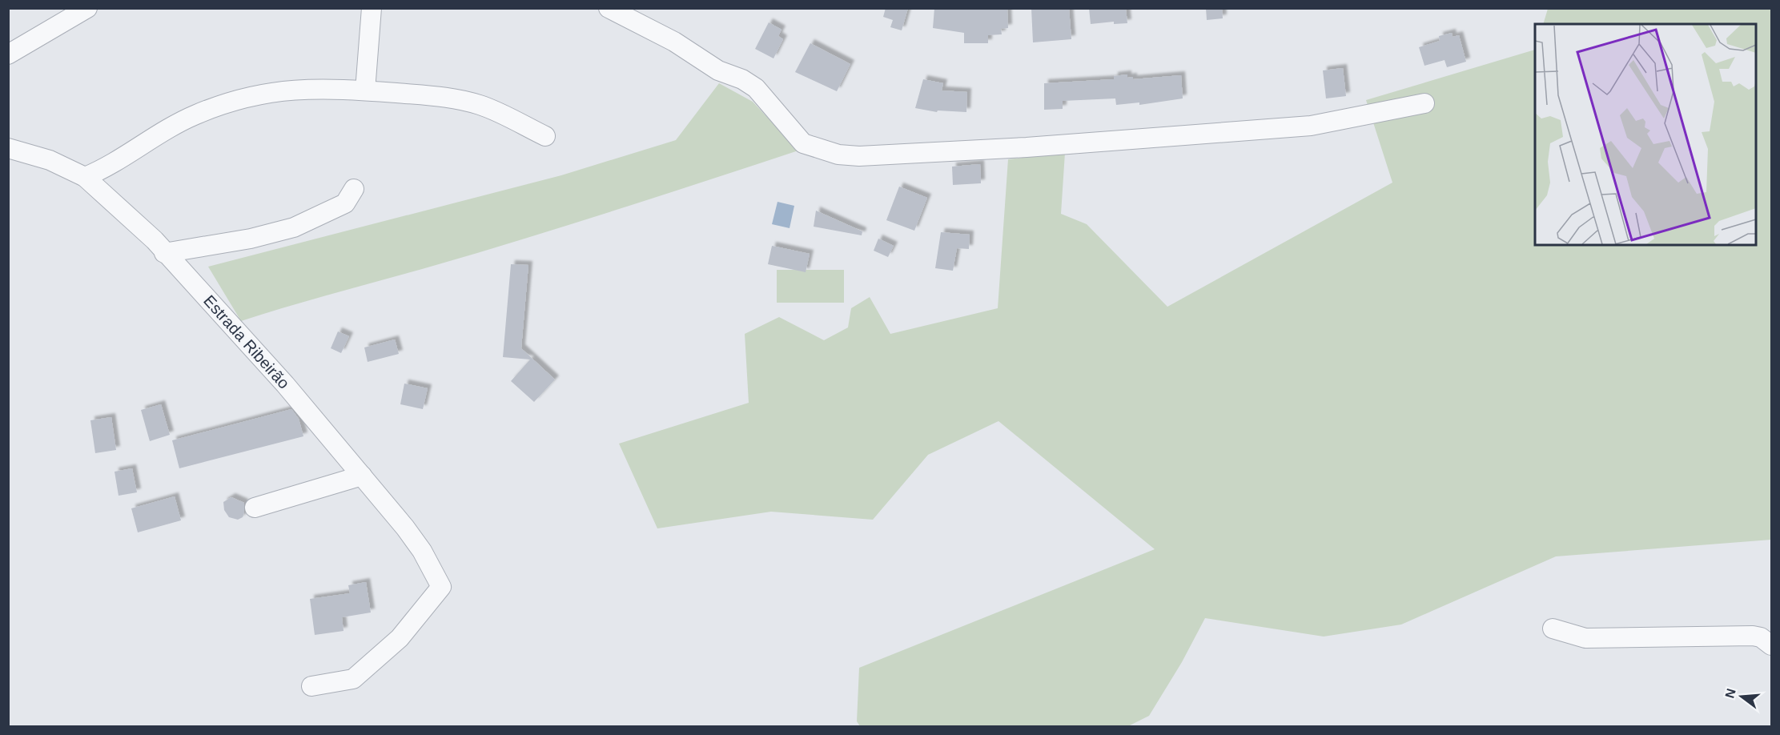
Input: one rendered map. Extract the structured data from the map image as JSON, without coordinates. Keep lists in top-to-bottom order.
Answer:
{
  "streets": {
    "street": ["Estrada Ribeirão"]
  },
  "north": "left"
}
